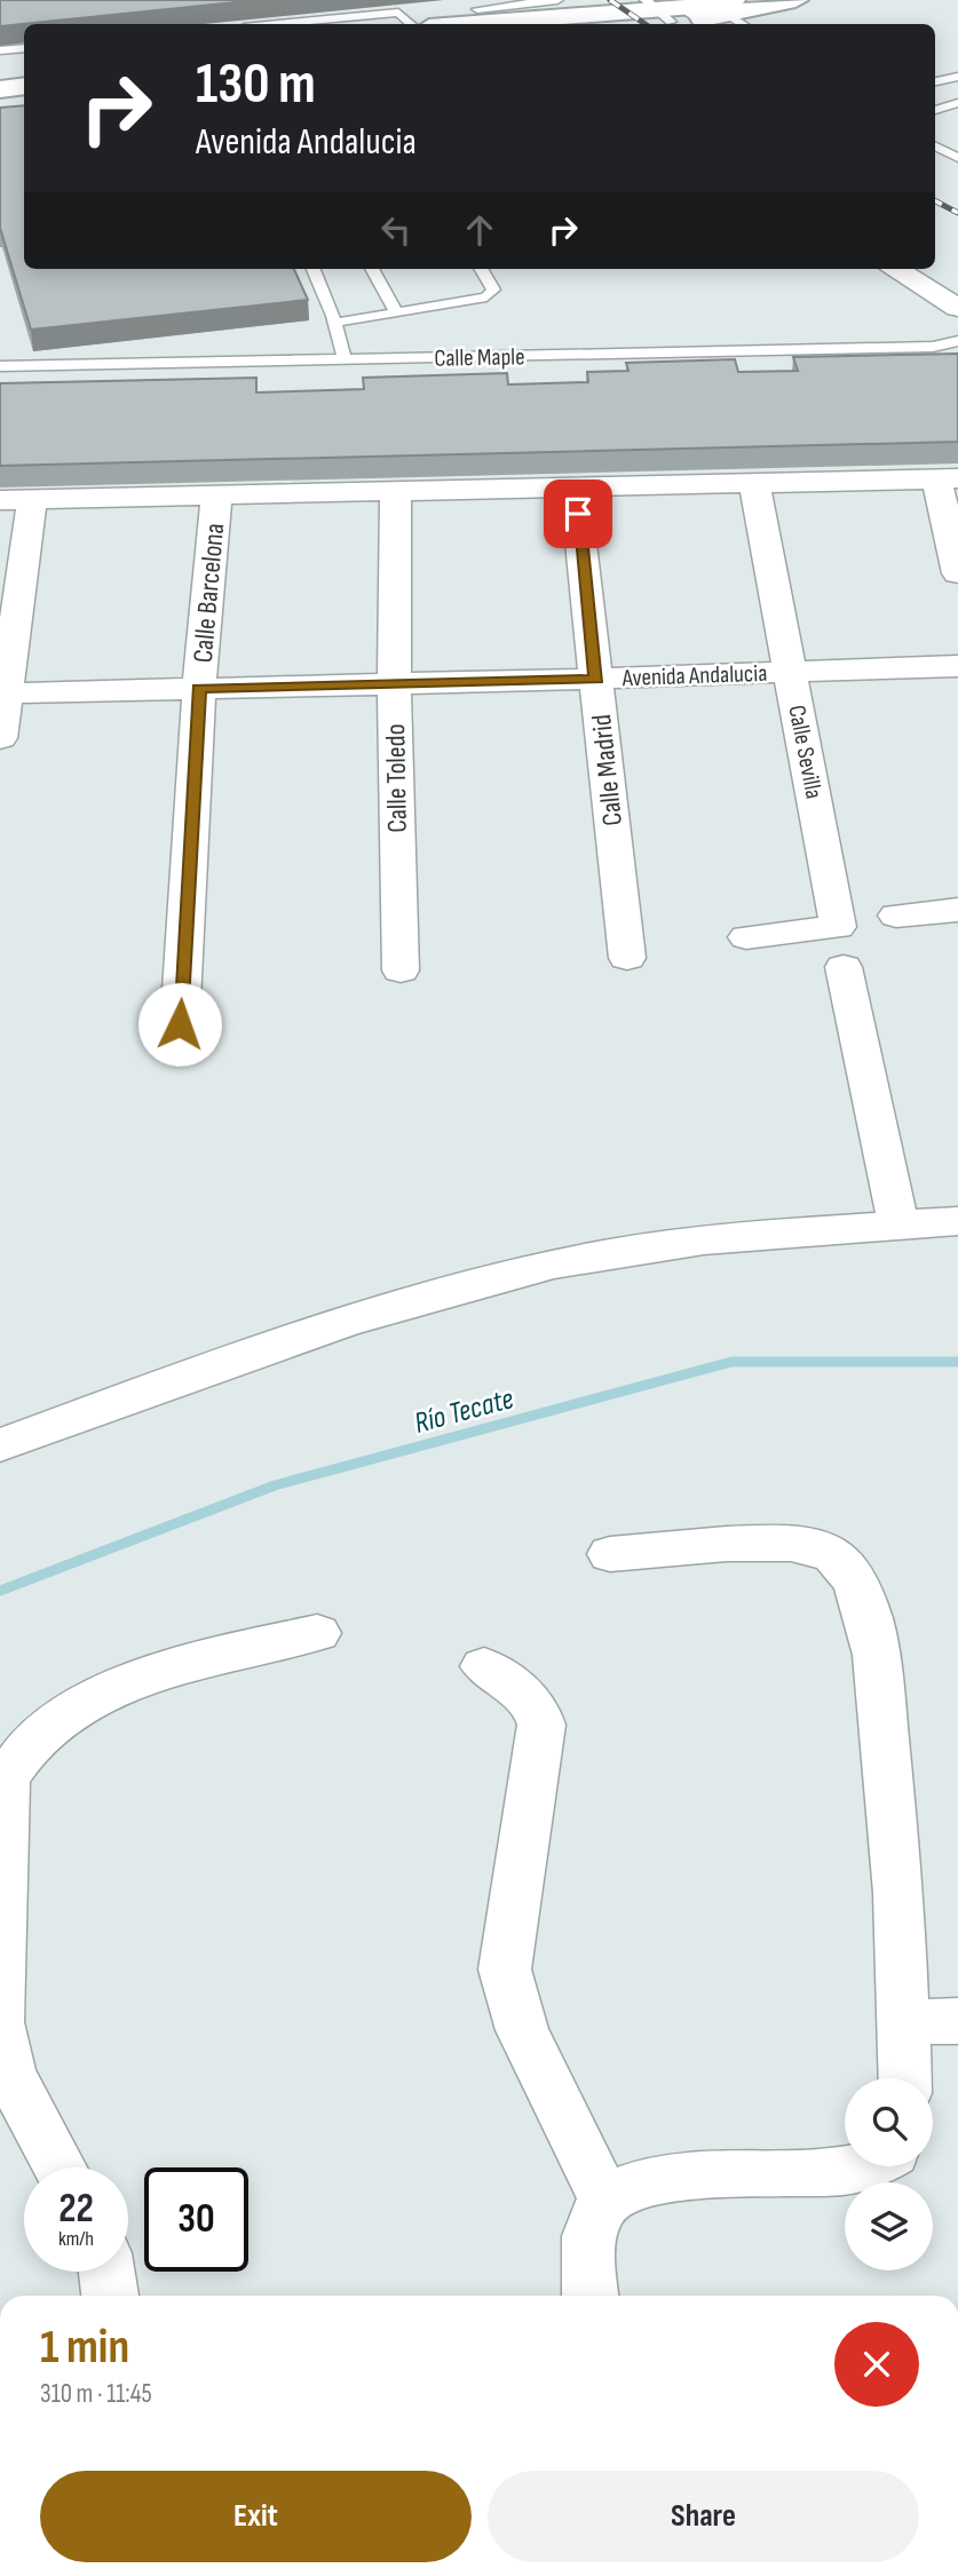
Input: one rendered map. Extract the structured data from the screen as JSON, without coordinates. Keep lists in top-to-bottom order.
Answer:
{
  "streets": {
    "street": [
      "Calle Barcelona",
      "Avenida Andalucia",
      "Calle Sevilla",
      "Calle Madrid",
      "Calle Toledo"
    ],
    "lane": ["Calle Maple"]
  },
  "crossings": [
    ["Calle Barcelona", "Avenida Andalucia"],
    ["Avenida Andalucia", "Calle Sevilla"],
    ["Avenida Andalucia", "Calle Madrid"],
    ["Avenida Andalucia", "Calle Toledo"]
  ],
  "water": ["Río Tecate"],
  "page": {
    "turn": ["130 m", "Avenida Andalucia"],
    "speed": "22 km/h",
    "limit": "30",
    "heading": ["1 min", "310 m · 11:45"],
    "buttons": ["Exit", "Share"]
  }
}
